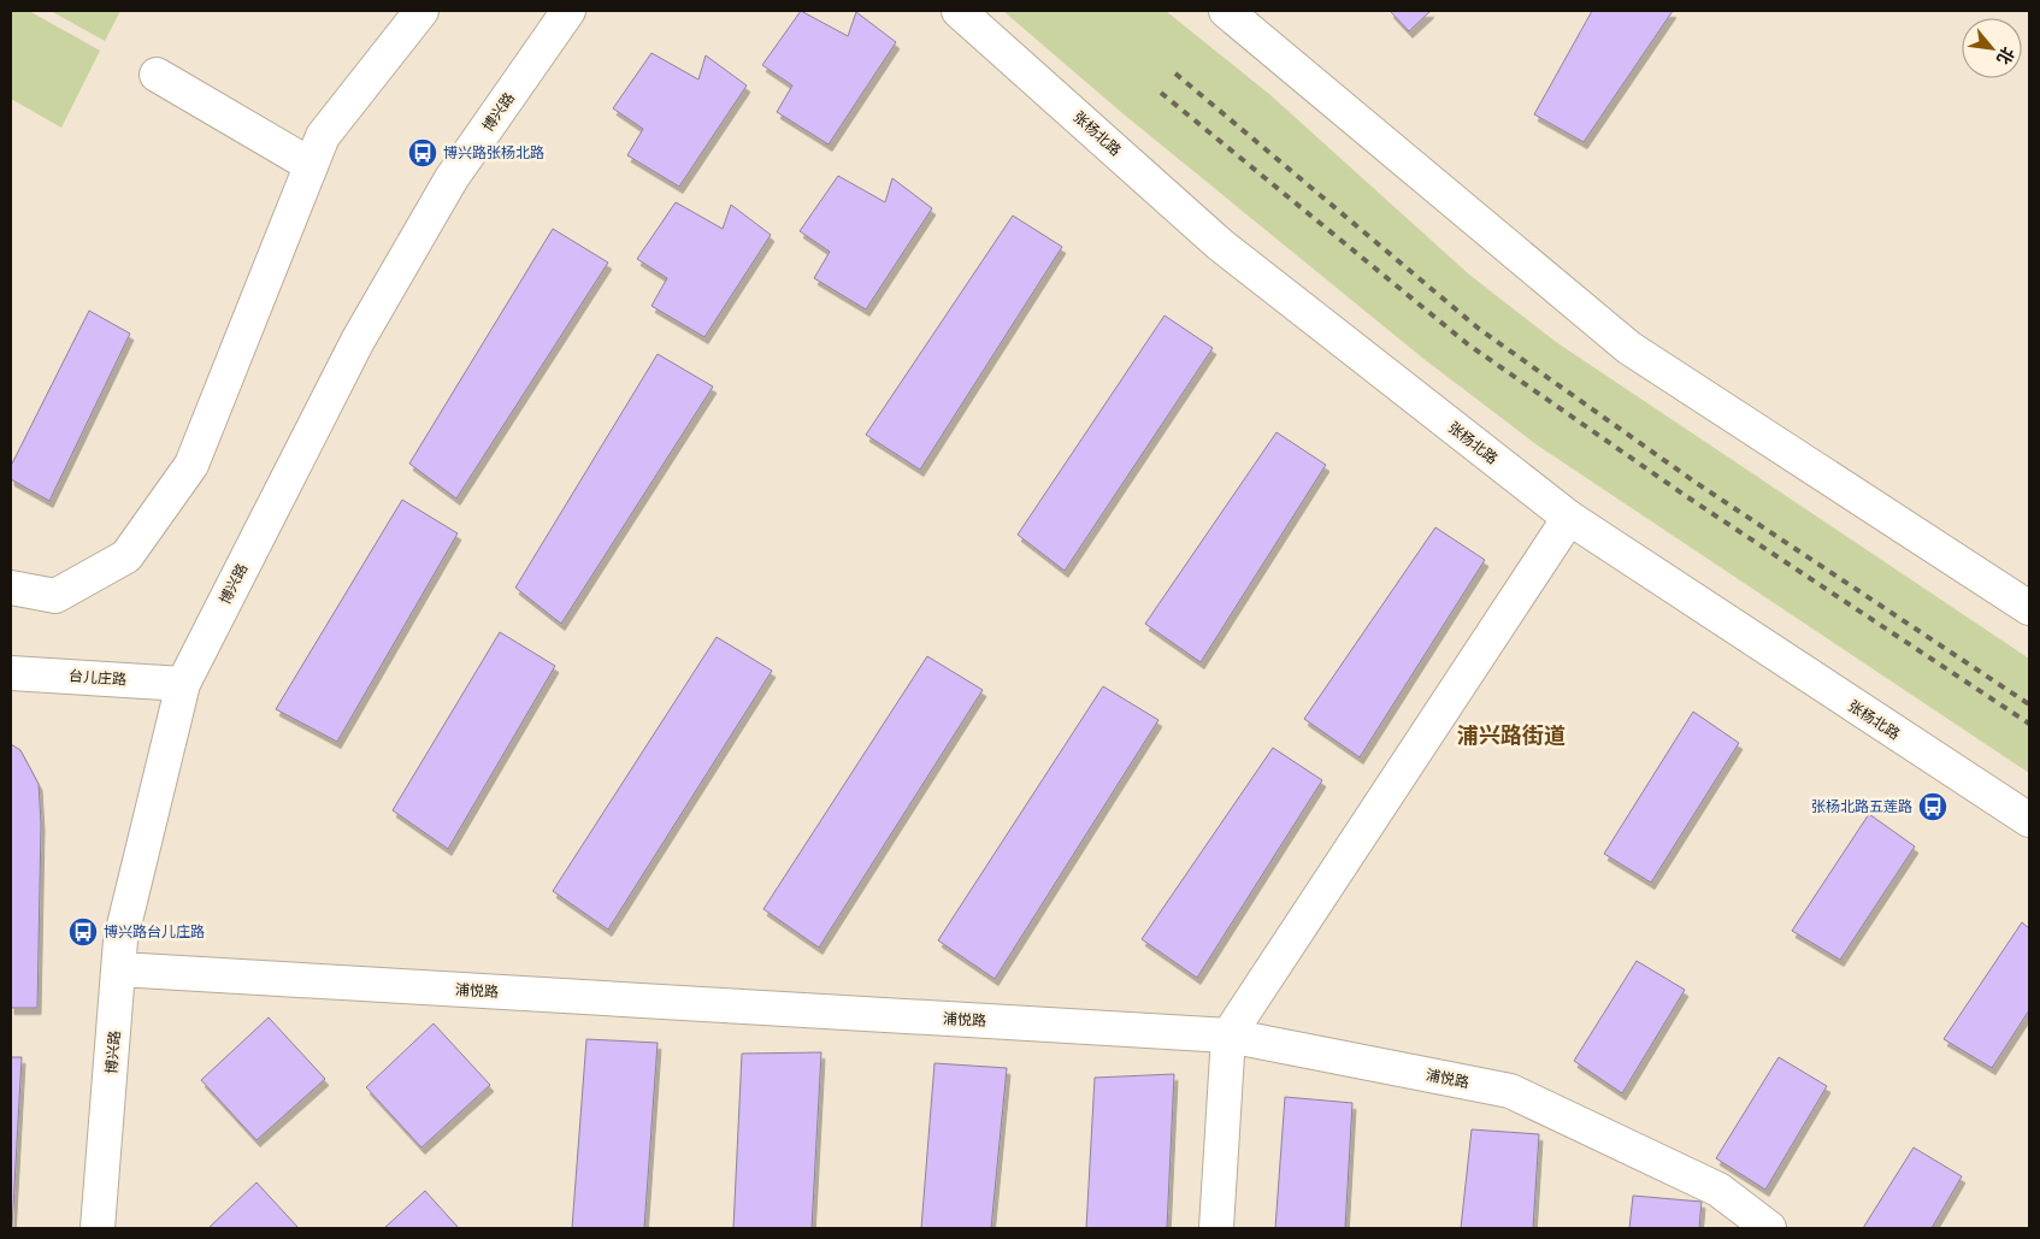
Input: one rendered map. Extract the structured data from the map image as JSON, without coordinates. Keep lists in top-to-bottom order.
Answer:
{
  "streets": {
    "street": [
      "博兴路",
      "张杨北路",
      "台儿庄路",
      "浦悦路"
    ]
  },
  "crossings": [
    ["博兴路", "台儿庄路"],
    ["博兴路", "浦悦路"]
  ],
  "districts": ["浦兴路街道"],
  "places": {
    "bus stop": ["博兴路张杨北路", "张杨北路五莲路", "博兴路台儿庄路"]
  },
  "north": "bottom right"
}
